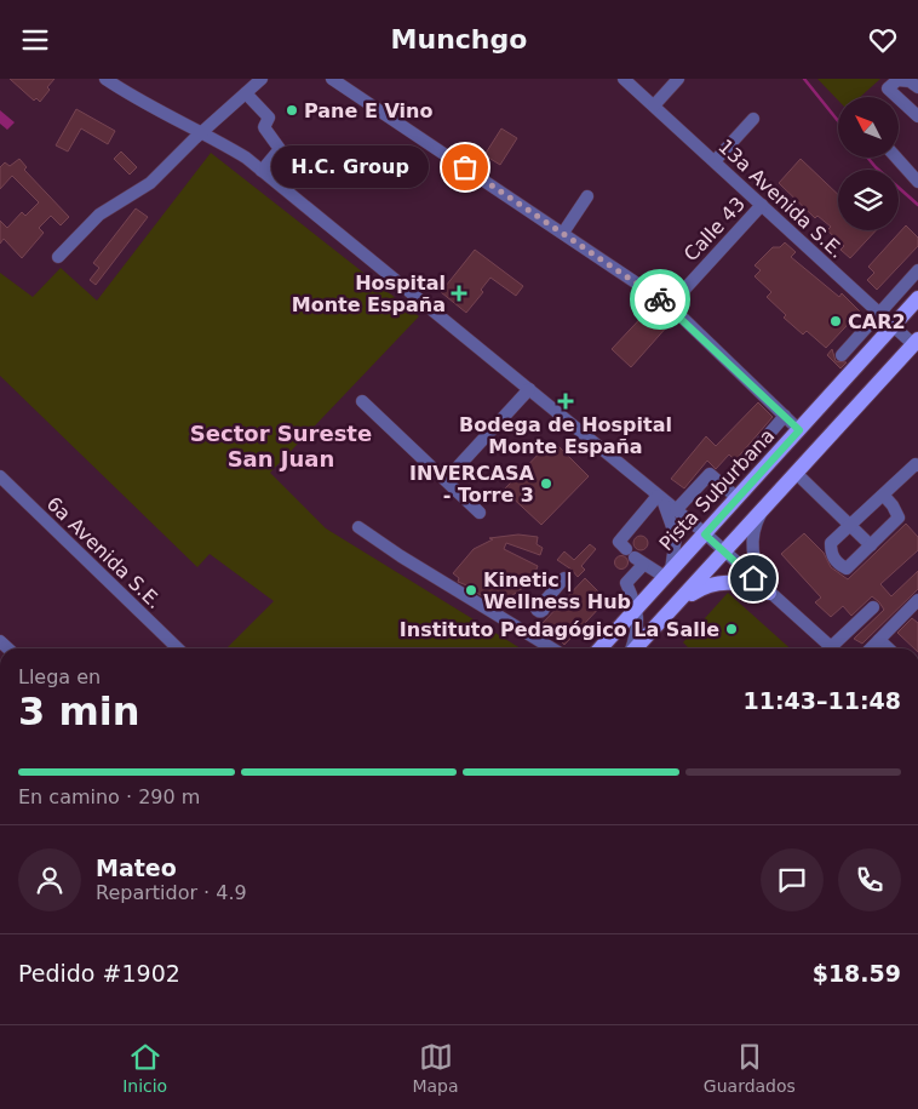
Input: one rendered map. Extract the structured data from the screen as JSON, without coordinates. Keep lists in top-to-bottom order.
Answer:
{
  "streets": {
    "main road": ["Pista Suburbana"],
    "street": ["13a Avenida S.E.", "Calle 43", "6a Avenida S.E."]
  },
  "crossings": [
    ["13a Avenida S.E.", "Calle 43"],
    ["13a Avenida S.E.", "Pista Suburbana"]
  ],
  "districts": ["Sector Sureste San Juan"],
  "places": {
    "other": [
      "Pane E Vino",
      "H.C. Group",
      "CAR2",
      "INVERCASA - Torre 3",
      "Kinetic | Wellness Hub",
      "Instituto Pedagógico La Salle"
    ],
    "health": ["Hospital Monte España", "Bodega de Hospital Monte España"]
  },
  "north": "top left",
  "page": {
    "header": "Munchgo",
    "bubble": "H.C. Group",
    "heading": ["3 min", "Llega en", "11:43–11:48"],
    "panel": [
      "Mateo",
      "Repartidor · 4.9",
      "Pedido #1902",
      "$18.59"
    ],
    "bar": "En camino · 290 m",
    "tabs": ["Inicio", "Mapa", "Guardados"]
  }
}
